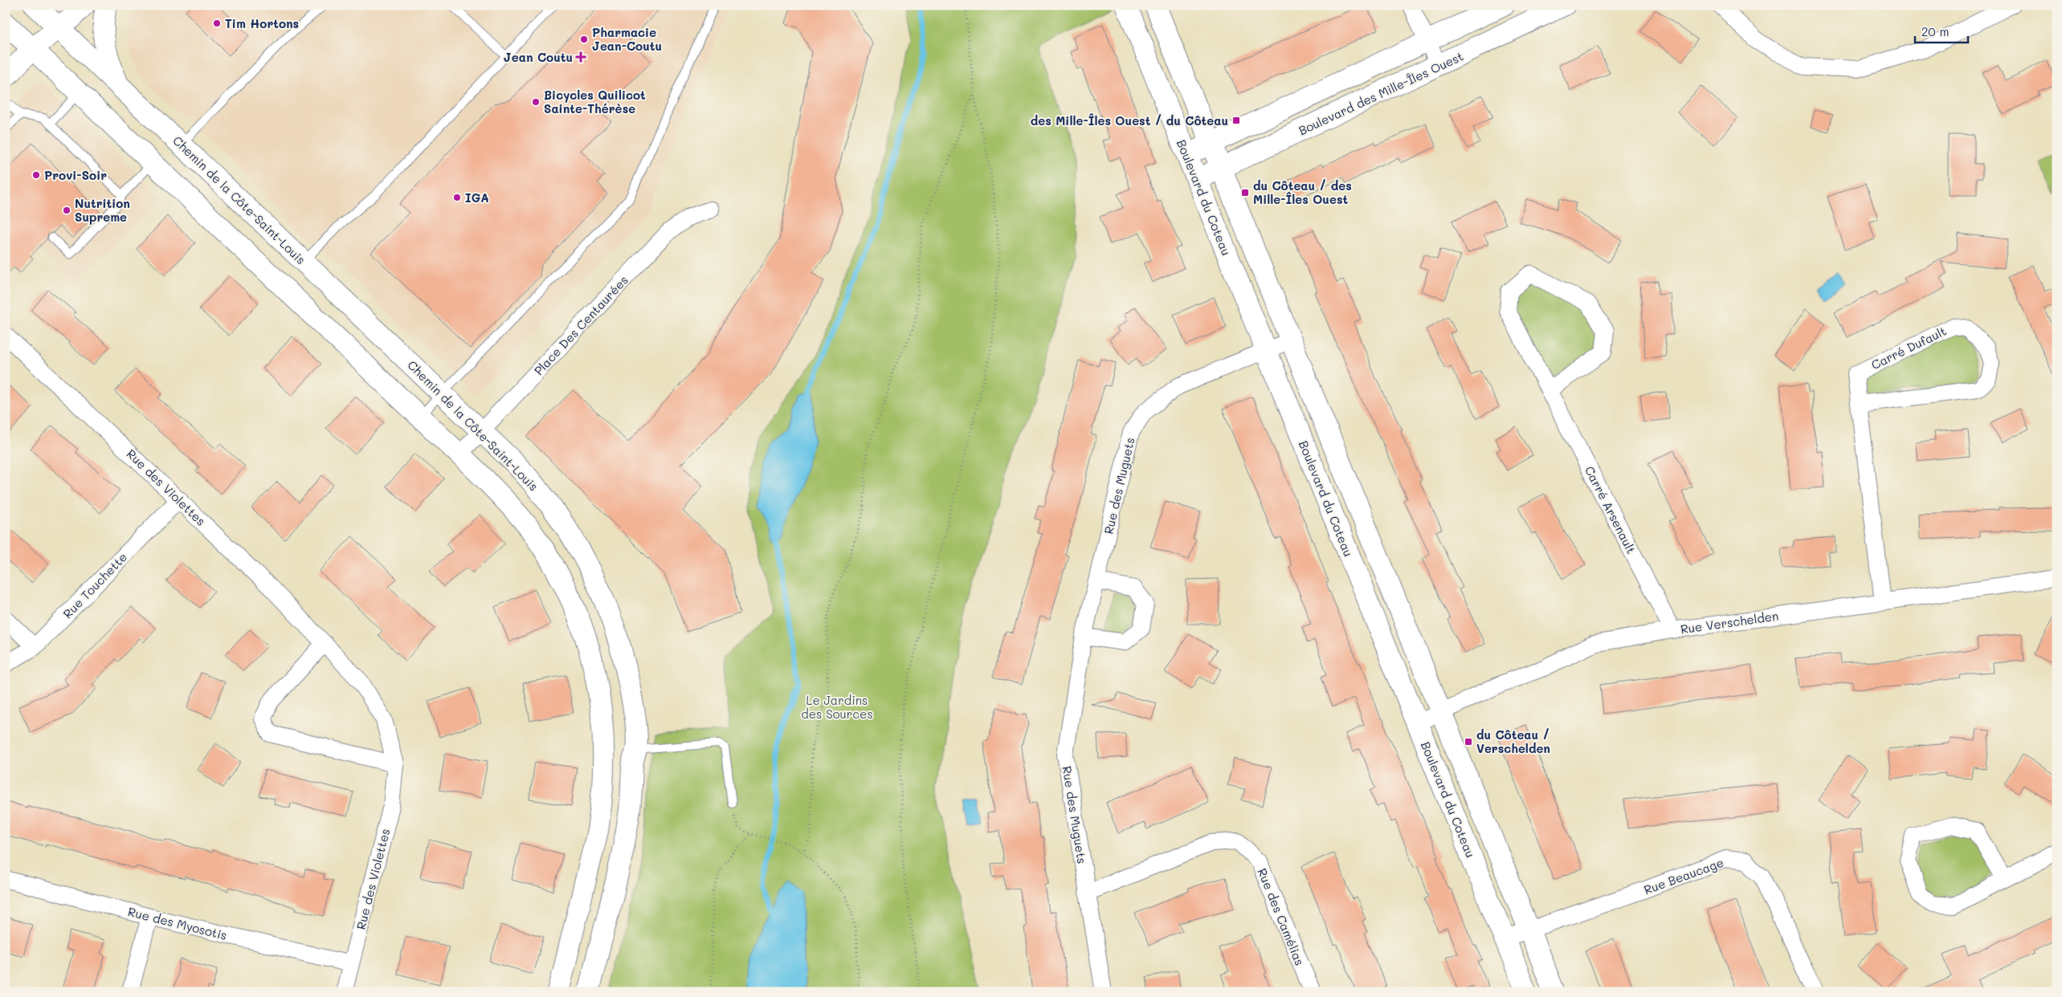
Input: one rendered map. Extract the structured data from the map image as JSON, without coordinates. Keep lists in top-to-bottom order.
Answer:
{
  "streets": {
    "street": [
      "Boulevard des Mille-Îles Ouest",
      "Boulevard du Coteau",
      "Chemin de la Côte-Saint-Louis",
      "Place Des Centaurées",
      "Carré Dufault",
      "Rue des Muguets",
      "Rue des Violettes",
      "Carré Arsenault",
      "Rue Touchette",
      "Rue Verschelden",
      "Rue Beaucage",
      "Rue des Camélias",
      "Rue des Myosotis"
    ]
  },
  "crossings": [
    ["Boulevard des Mille-Îles Ouest", "Boulevard du Coteau"],
    ["Boulevard du Coteau", "Rue des Muguets"],
    ["Boulevard du Coteau", "Rue Verschelden"],
    ["Boulevard du Coteau", "Rue Beaucage"],
    ["Chemin de la Côte-Saint-Louis", "Place Des Centaurées"],
    ["Carré Dufault", "Rue Verschelden"],
    ["Rue des Muguets", "Rue des Camélias"],
    ["Rue des Violettes", "Rue Touchette"],
    ["Rue des Violettes", "Rue des Myosotis"],
    ["Carré Arsenault", "Rue Verschelden"]
  ],
  "parks": ["Le Jardins des Sources"],
  "places": {
    "other": [
      "Tim Hortons",
      "Pharmacie Jean-Coutu",
      "Bicycles Quilicot Sainte-Thérèse",
      "Provi-Soir",
      "IGA",
      "Nutrition Supreme"
    ],
    "health": ["Jean Coutu"],
    "transit": ["des Mille-Îles Ouest / du Côteau", "du Côteau / des Mille-Îles Ouest", "du Côteau / Verschelden"]
  },
  "scale_bar": "20 m"
}
